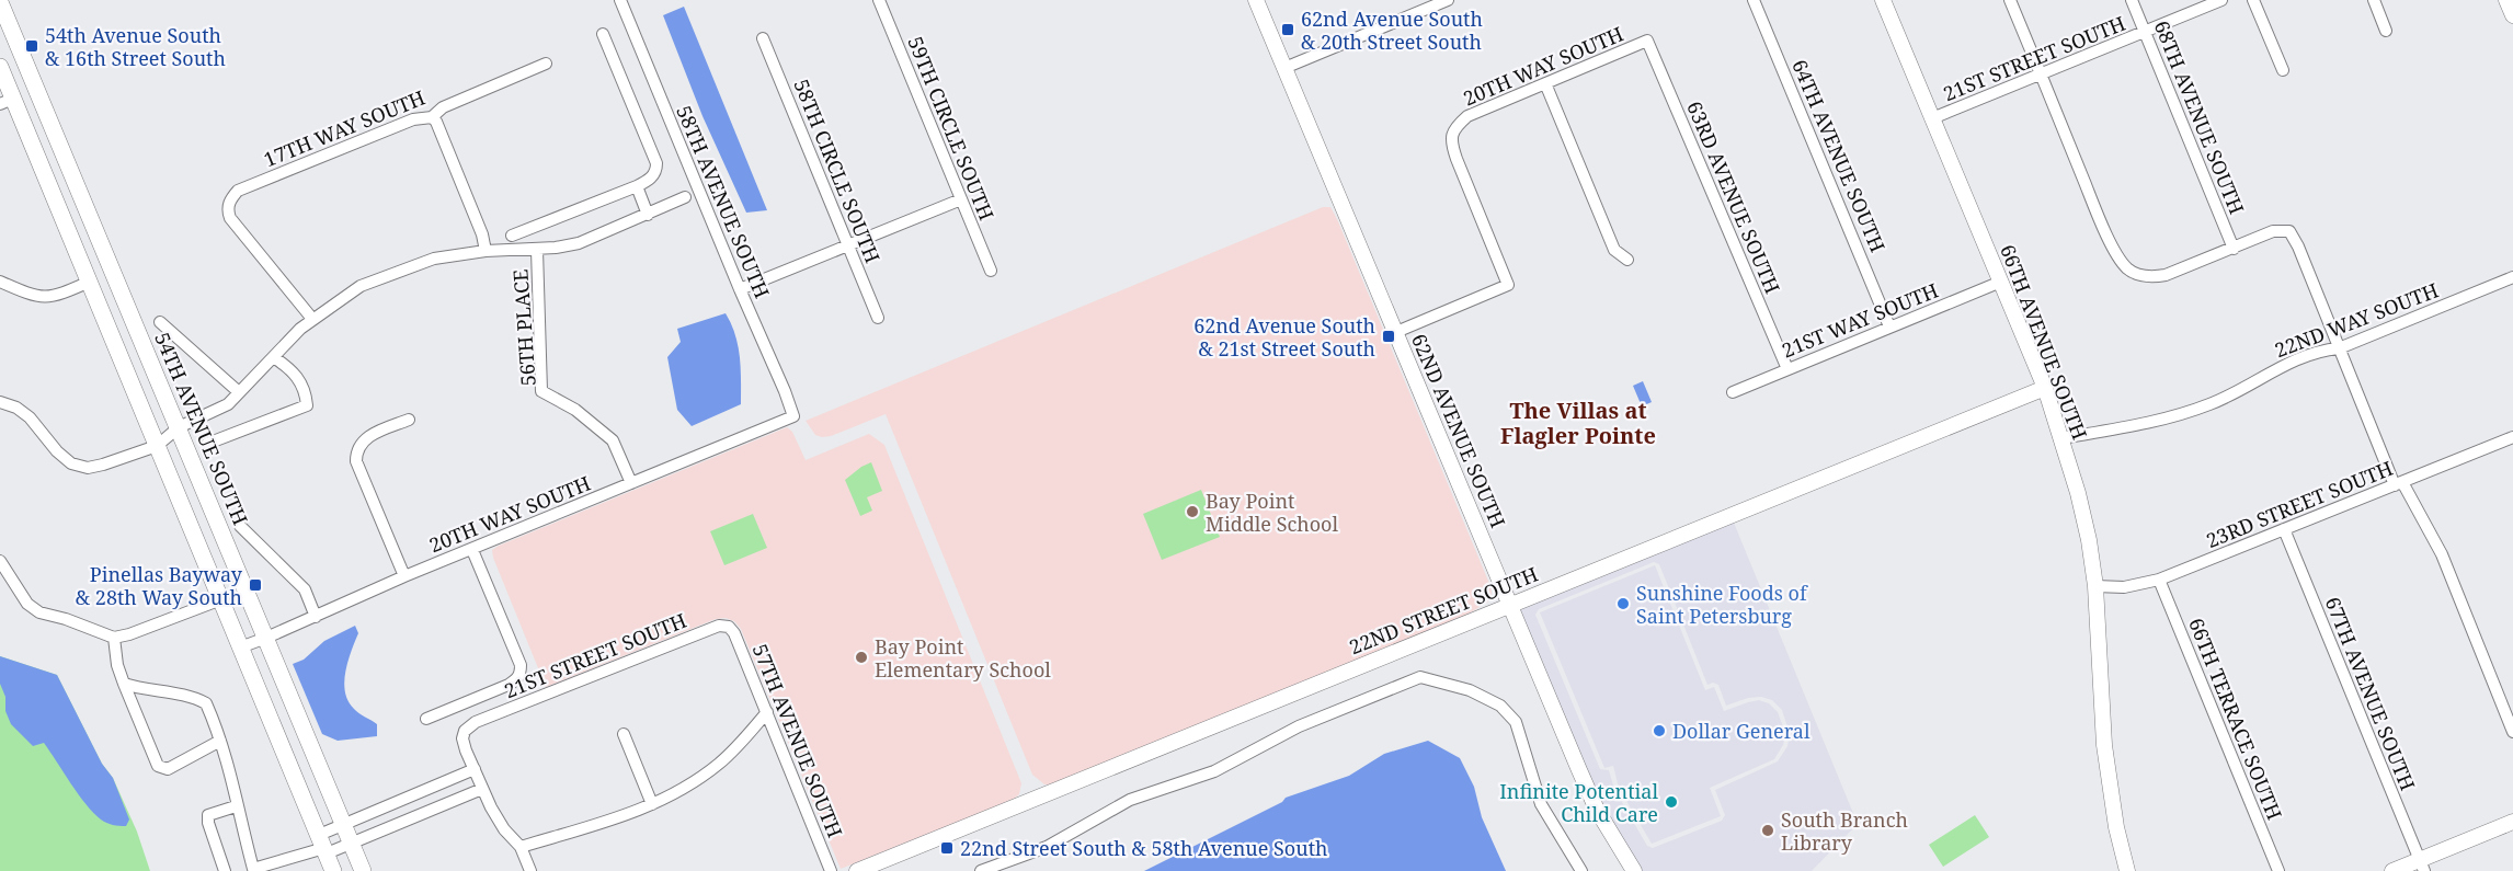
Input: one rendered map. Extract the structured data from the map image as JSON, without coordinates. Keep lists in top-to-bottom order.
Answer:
{
  "streets": {
    "main road": ["54TH AVENUE SOUTH"],
    "street": [
      "21ST STREET SOUTH",
      "20TH WAY SOUTH",
      "68TH AVENUE SOUTH",
      "17TH WAY SOUTH",
      "59TH CIRCLE SOUTH",
      "64TH AVENUE SOUTH",
      "58TH CIRCLE SOUTH",
      "63RD AVENUE SOUTH",
      "58TH AVENUE SOUTH",
      "21ST WAY SOUTH",
      "22ND WAY SOUTH",
      "56TH PLACE",
      "66TH AVENUE SOUTH",
      "62ND AVENUE SOUTH",
      "23RD STREET SOUTH",
      "22ND STREET SOUTH",
      "67TH AVENUE SOUTH",
      "66TH TERRACE SOUTH",
      "57TH AVENUE SOUTH"
    ]
  },
  "crossings": [
    ["21ST STREET SOUTH", "68TH AVENUE SOUTH"],
    ["21ST STREET SOUTH", "66TH AVENUE SOUTH"],
    ["21ST STREET SOUTH", "57TH AVENUE SOUTH"],
    ["20TH WAY SOUTH", "63RD AVENUE SOUTH"],
    ["20TH WAY SOUTH", "58TH AVENUE SOUTH"],
    ["20TH WAY SOUTH", "56TH PLACE"],
    ["20TH WAY SOUTH", "54TH AVENUE SOUTH"],
    ["20TH WAY SOUTH", "62ND AVENUE SOUTH"],
    ["64TH AVENUE SOUTH", "21ST WAY SOUTH"],
    ["63RD AVENUE SOUTH", "21ST WAY SOUTH"],
    ["21ST WAY SOUTH", "66TH AVENUE SOUTH"],
    ["22ND WAY SOUTH", "66TH AVENUE SOUTH"],
    ["66TH AVENUE SOUTH", "23RD STREET SOUTH"],
    ["66TH AVENUE SOUTH", "22ND STREET SOUTH"],
    ["62ND AVENUE SOUTH", "22ND STREET SOUTH"],
    ["23RD STREET SOUTH", "67TH AVENUE SOUTH"],
    ["23RD STREET SOUTH", "66TH TERRACE SOUTH"]
  ],
  "districts": ["The Villas at Flagler Pointe"],
  "places": {
    "transit": [
      "62nd Avenue South & 20th Street South",
      "54th Avenue South & 16th Street South",
      "62nd Avenue South & 21st Street South",
      "Pinellas Bayway & 28th Way South",
      "22nd Street South & 58th Avenue South"
    ],
    "other": [
      "Bay Point Middle School",
      "Sunshine Foods of Saint Petersburg",
      "Bay Point Elementary School",
      "Dollar General",
      "Infinite Potential Child Care",
      "South Branch Library"
    ]
  }
}
